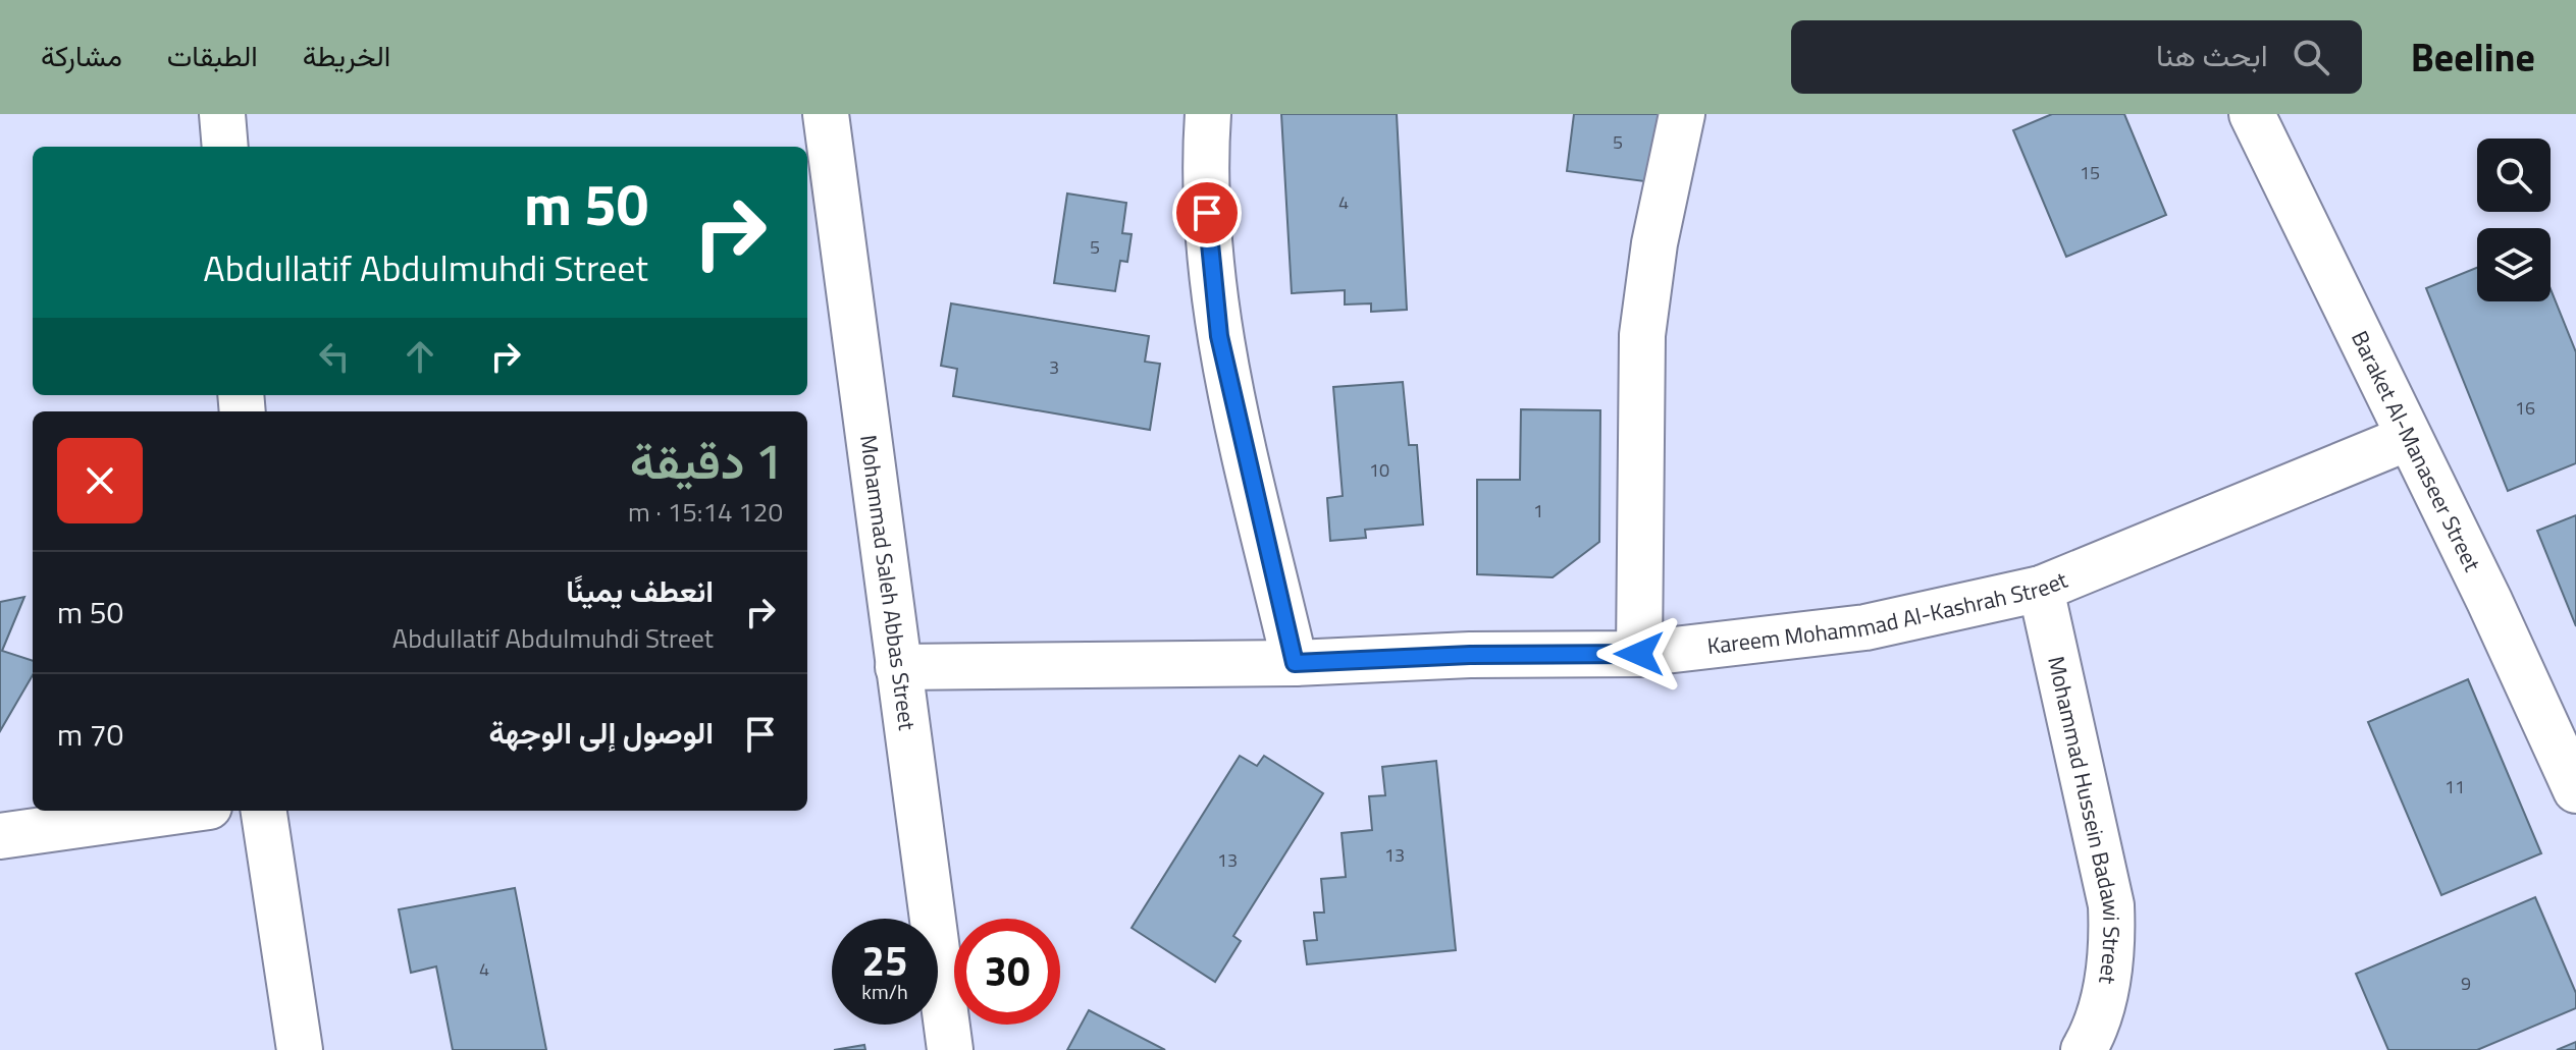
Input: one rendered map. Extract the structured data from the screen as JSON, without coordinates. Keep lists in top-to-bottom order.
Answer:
{
  "streets": {
    "street": [
      "Baraket Al-Manaseer Street",
      "Mohammad Saleh Abbas Street",
      "Kareem Mohammad Al-Kashrah Street",
      "Mohammad Hussein Badawi Street"
    ]
  },
  "crossings": [
    ["Baraket Al-Manaseer Street", "Kareem Mohammad Al-Kashrah Street"],
    ["Mohammad Saleh Abbas Street", "Kareem Mohammad Al-Kashrah Street"],
    ["Kareem Mohammad Al-Kashrah Street", "Mohammad Hussein Badawi Street"]
  ],
  "house_numbers": [
    "5",
    "15",
    "4",
    "5",
    "3",
    "16",
    "10",
    "1",
    "11",
    "13",
    "13",
    "4",
    "9"
  ],
  "page": {
    "header": "Beeline",
    "search": "ابحث هنا",
    "nav": ["الخريطة", "الطبقات", "مشاركة"],
    "turn": ["50 m", "Abdullatif Abdulmuhdi Street"],
    "heading": ["1 دقيقة", "120 m · 15:14"],
    "list": [
      {
        "name": "انعطف يمينًا",
        "note": "Abdullatif Abdulmuhdi Street",
        "value": "50 m"
      },
      {
        "name": "الوصول إلى الوجهة",
        "value": "70 m"
      }
    ],
    "speed": "25 km/h",
    "limit": "30"
  }
}
